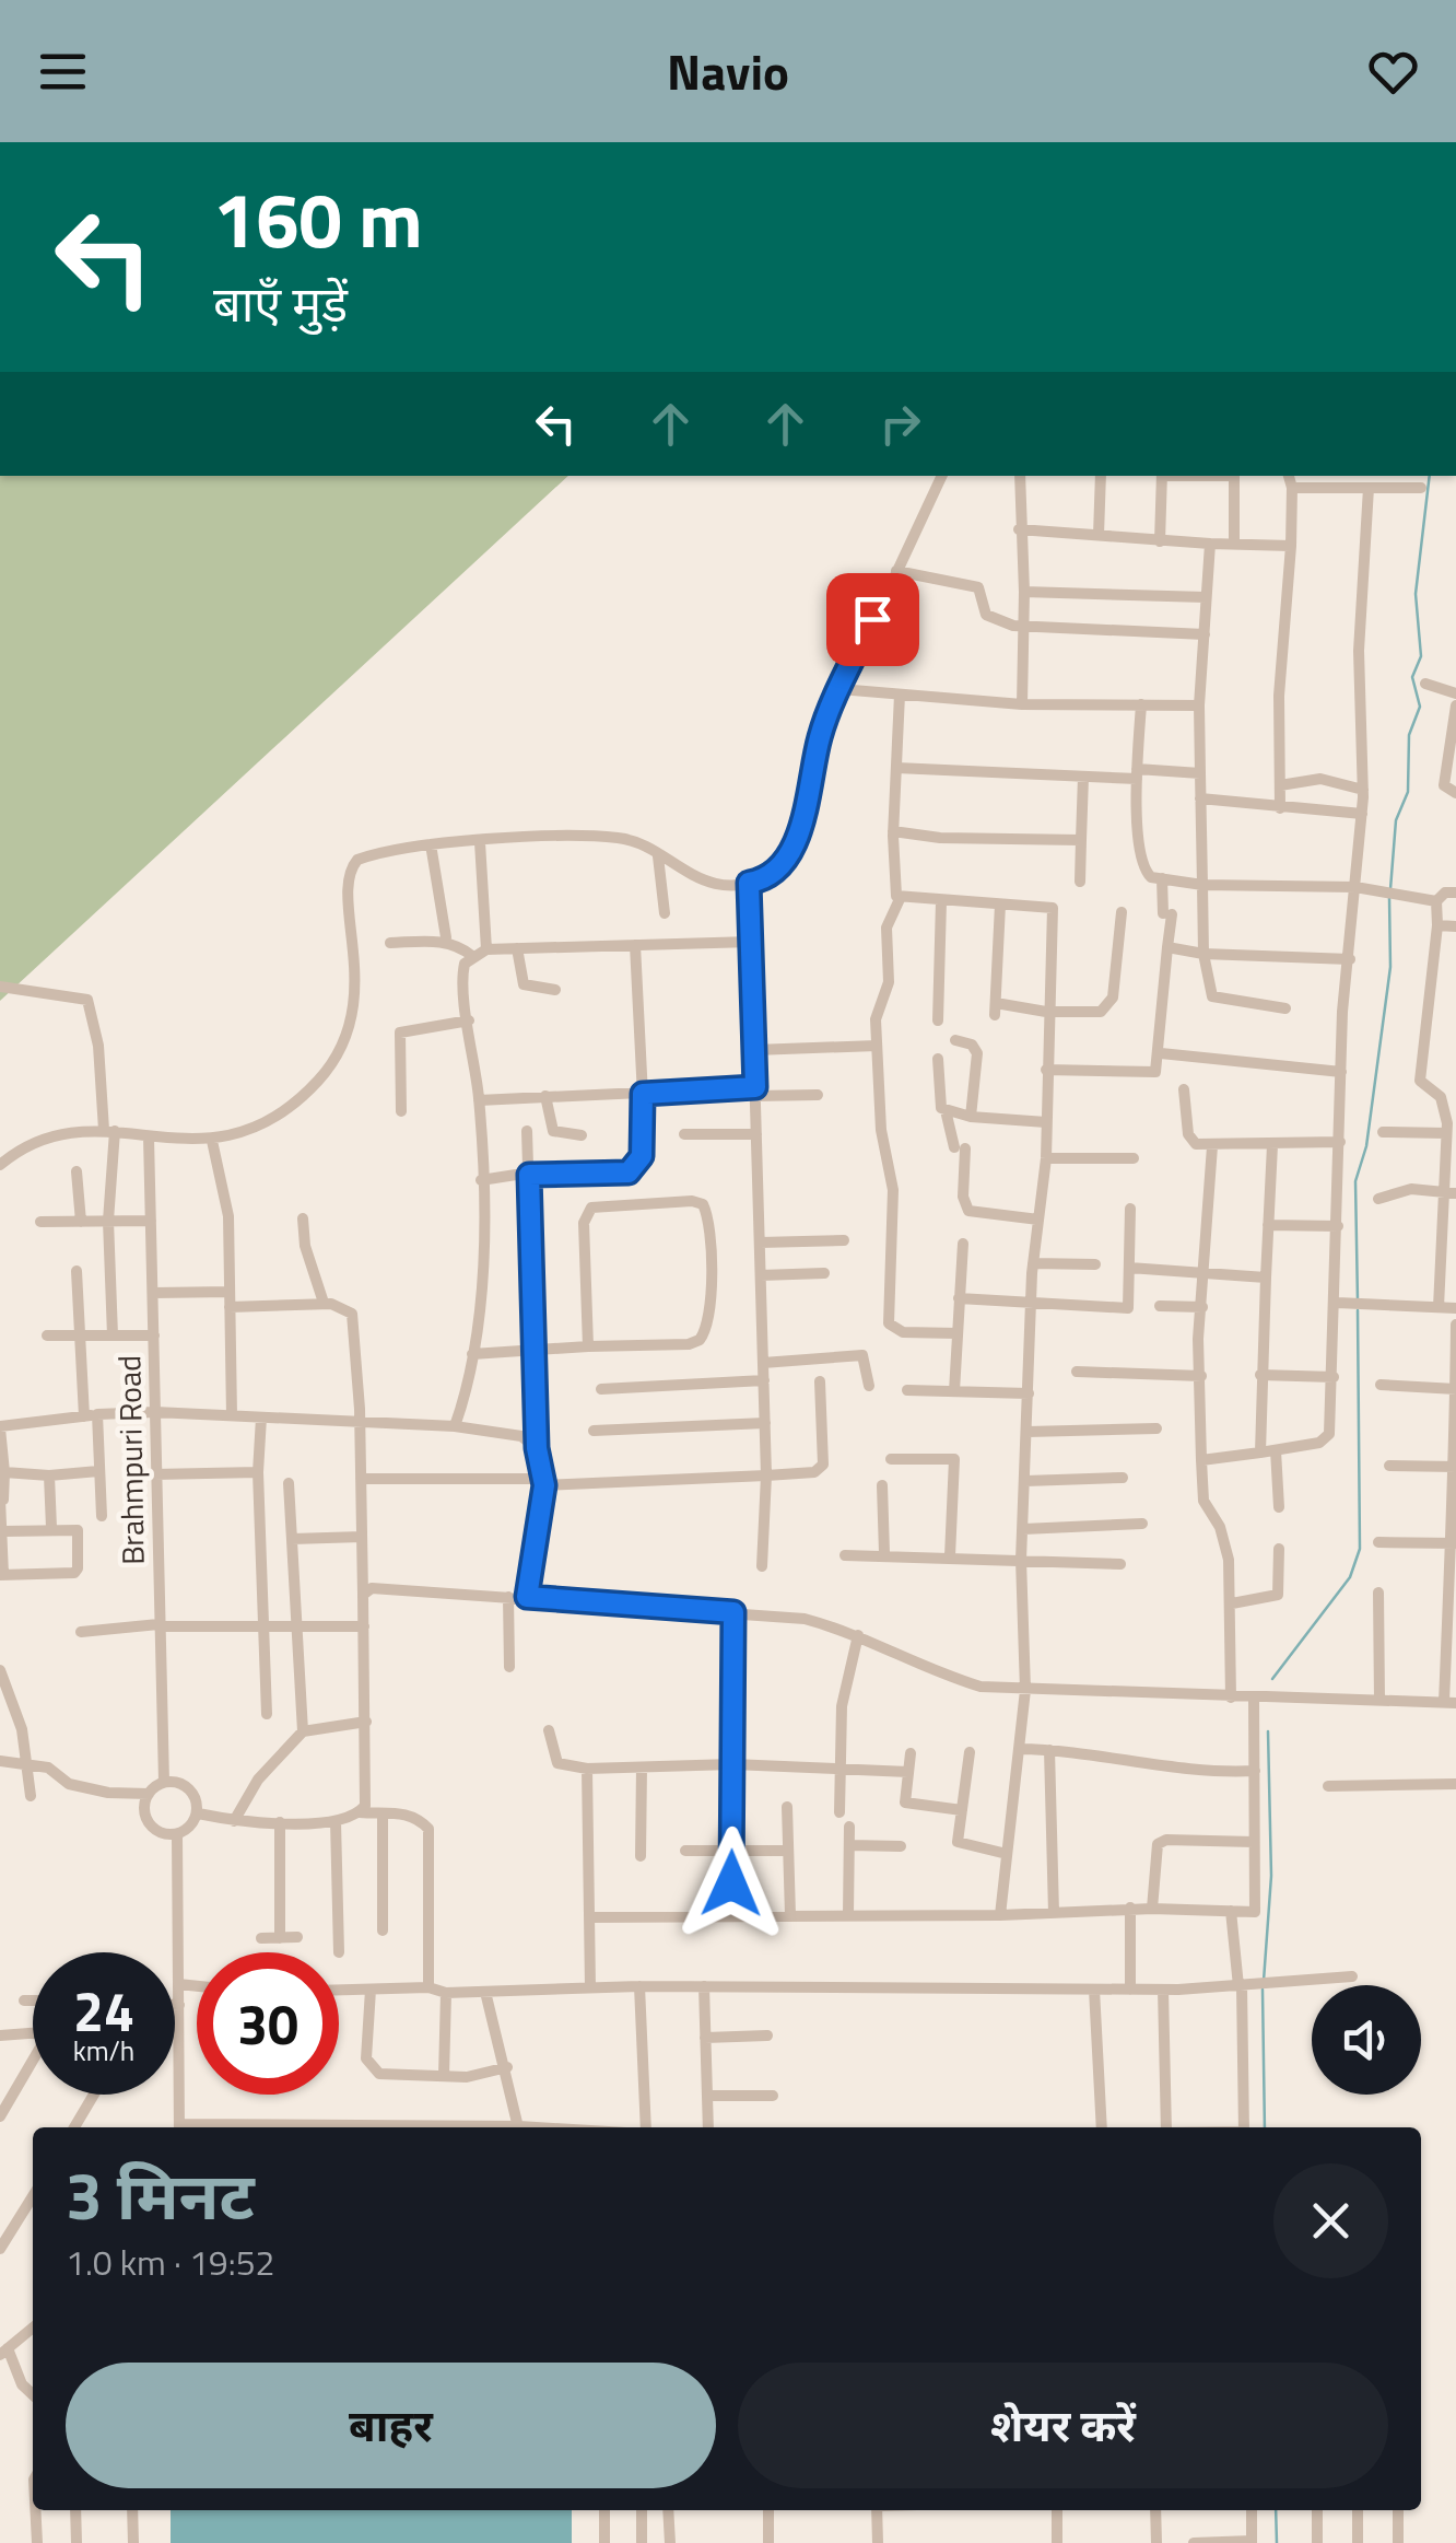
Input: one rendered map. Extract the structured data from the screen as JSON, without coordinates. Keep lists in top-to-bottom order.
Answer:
{
  "streets": {
    "street": ["Brahmpuri Road"]
  },
  "page": {
    "header": "Navio",
    "turn": ["160 m", "बाएँ मुड़ें"],
    "speed": "24 km/h",
    "limit": "30",
    "heading": ["3 मिनट", "1.0 km · 19:52"],
    "buttons": ["बाहर", "शेयर करें"]
  }
}
